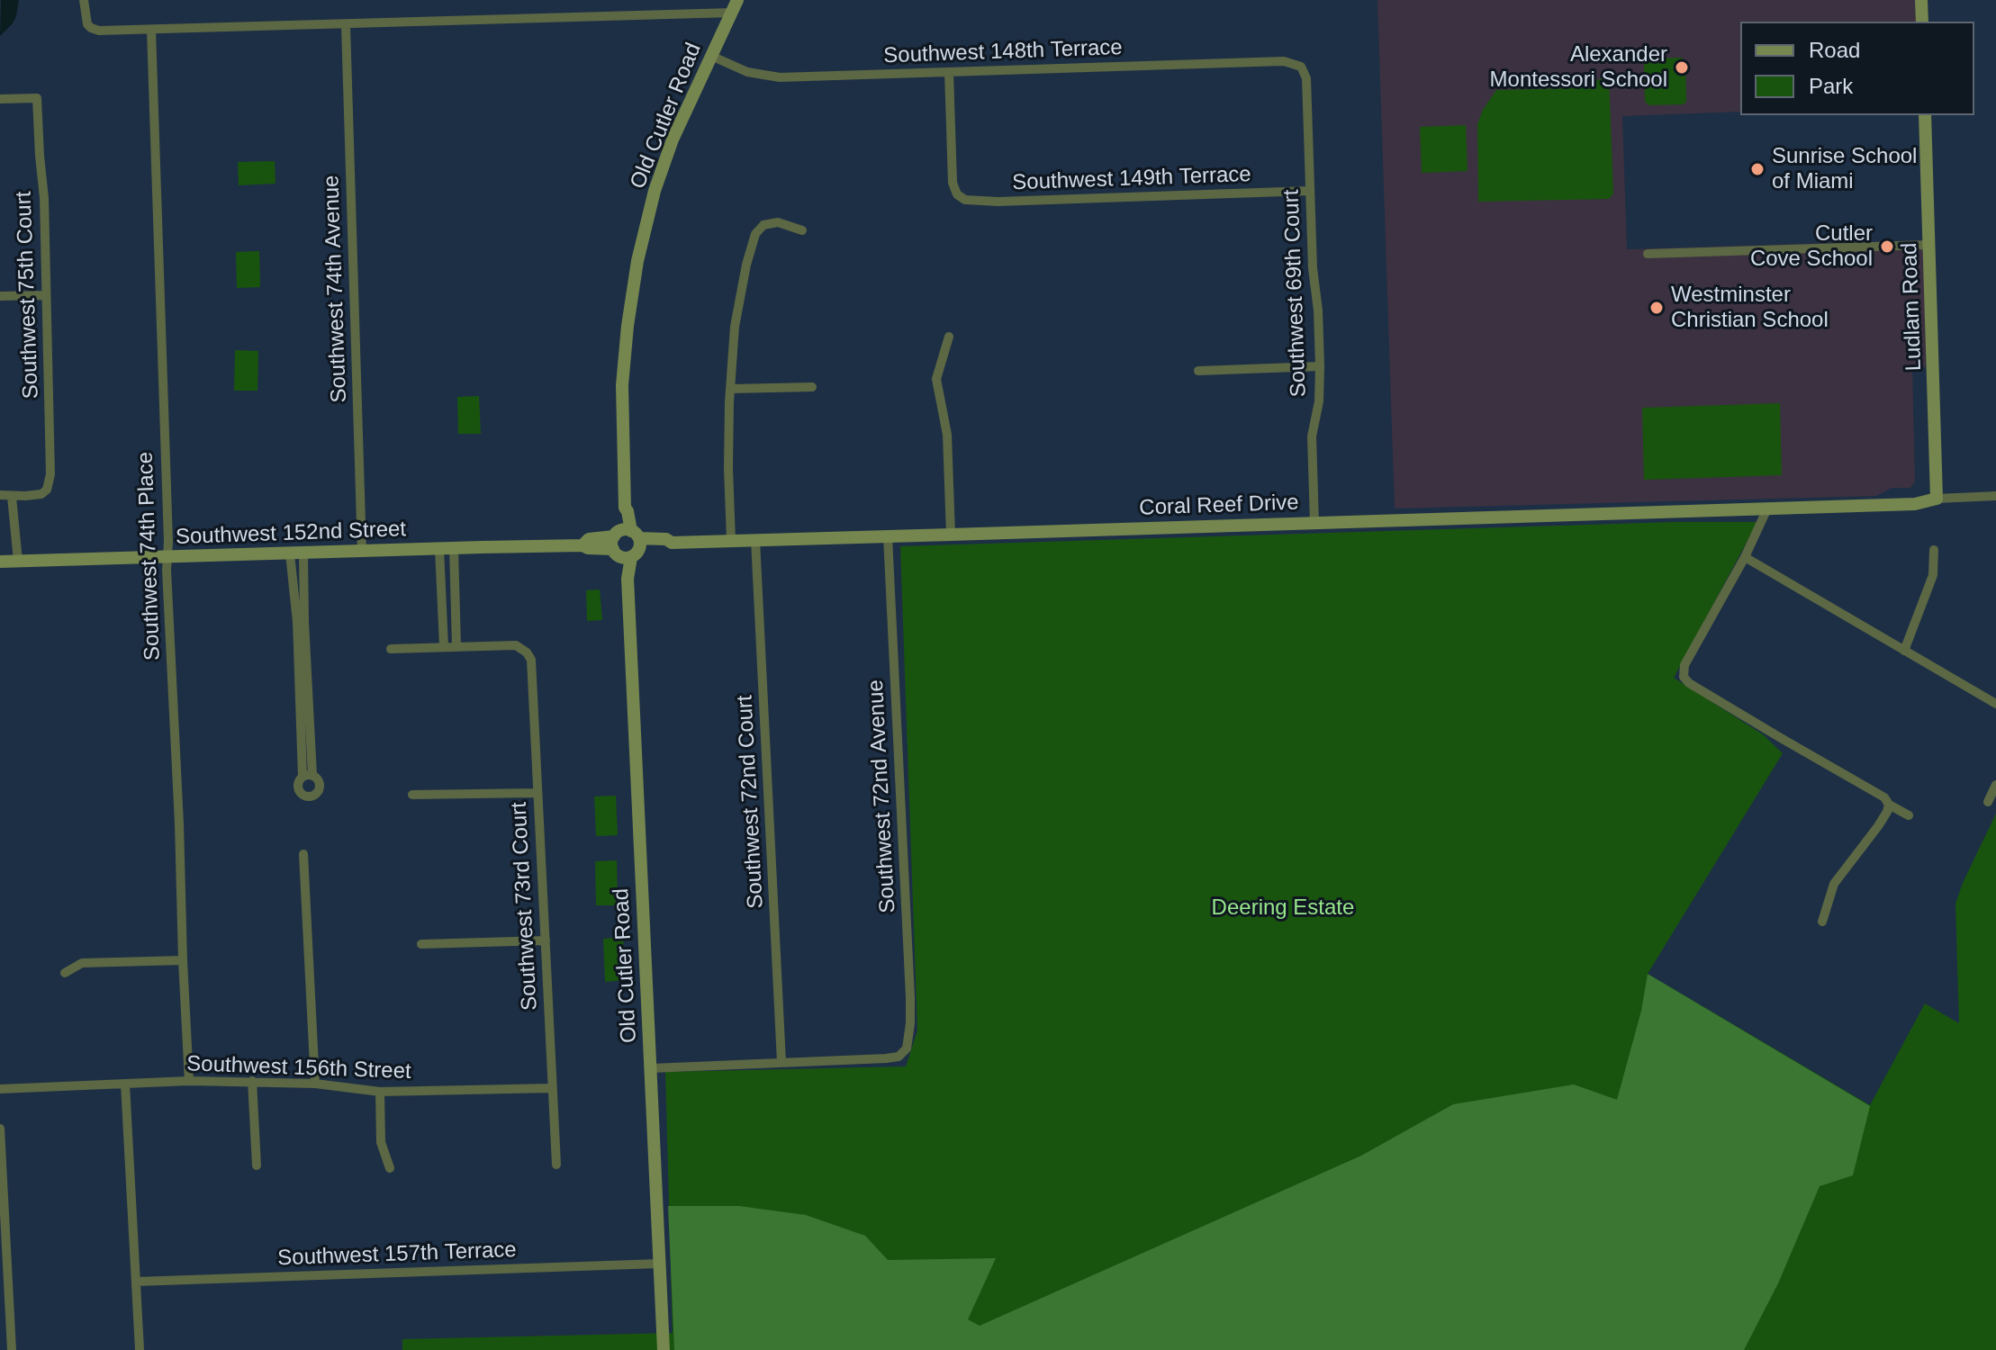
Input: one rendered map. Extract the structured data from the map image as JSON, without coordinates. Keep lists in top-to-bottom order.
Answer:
{
  "streets": {
    "main road": [
      "Old Cutler Road",
      "Ludlam Road",
      "Coral Reef Drive",
      "Southwest 152nd Street"
    ],
    "street": [
      "Southwest 148th Terrace",
      "Southwest 149th Terrace",
      "Southwest 74th Avenue",
      "Southwest 69th Court",
      "Southwest 75th Court",
      "Southwest 74th Place",
      "Southwest 72nd Avenue",
      "Southwest 72nd Court",
      "Southwest 73rd Court",
      "Southwest 156th Street",
      "Southwest 157th Terrace"
    ]
  },
  "crossings": [
    ["Southwest 148th Terrace", "Old Cutler Road"],
    ["Southwest 148th Terrace", "Southwest 149th Terrace"],
    ["Southwest 148th Terrace", "Southwest 69th Court"],
    ["Old Cutler Road", "Coral Reef Drive"],
    ["Old Cutler Road", "Southwest 152nd Street"],
    ["Old Cutler Road", "Southwest 157th Terrace"],
    ["Southwest 149th Terrace", "Southwest 69th Court"],
    ["Southwest 74th Avenue", "Southwest 152nd Street"],
    ["Southwest 69th Court", "Coral Reef Drive"],
    ["Coral Reef Drive", "Southwest 152nd Street"],
    ["Coral Reef Drive", "Southwest 72nd Avenue"],
    ["Coral Reef Drive", "Southwest 72nd Court"],
    ["Southwest 152nd Street", "Southwest 74th Place"],
    ["Southwest 74th Place", "Southwest 156th Street"],
    ["Southwest 72nd Avenue", "Southwest 72nd Court"],
    ["Southwest 73rd Court", "Southwest 156th Street"]
  ],
  "parks": ["Deering Estate"],
  "places": [
    "Alexander Montessori School",
    "Sunrise School of Miami",
    "Cutler Cove School",
    "Westminster Christian School"
  ],
  "legend": ["Road", "Park"]
}
